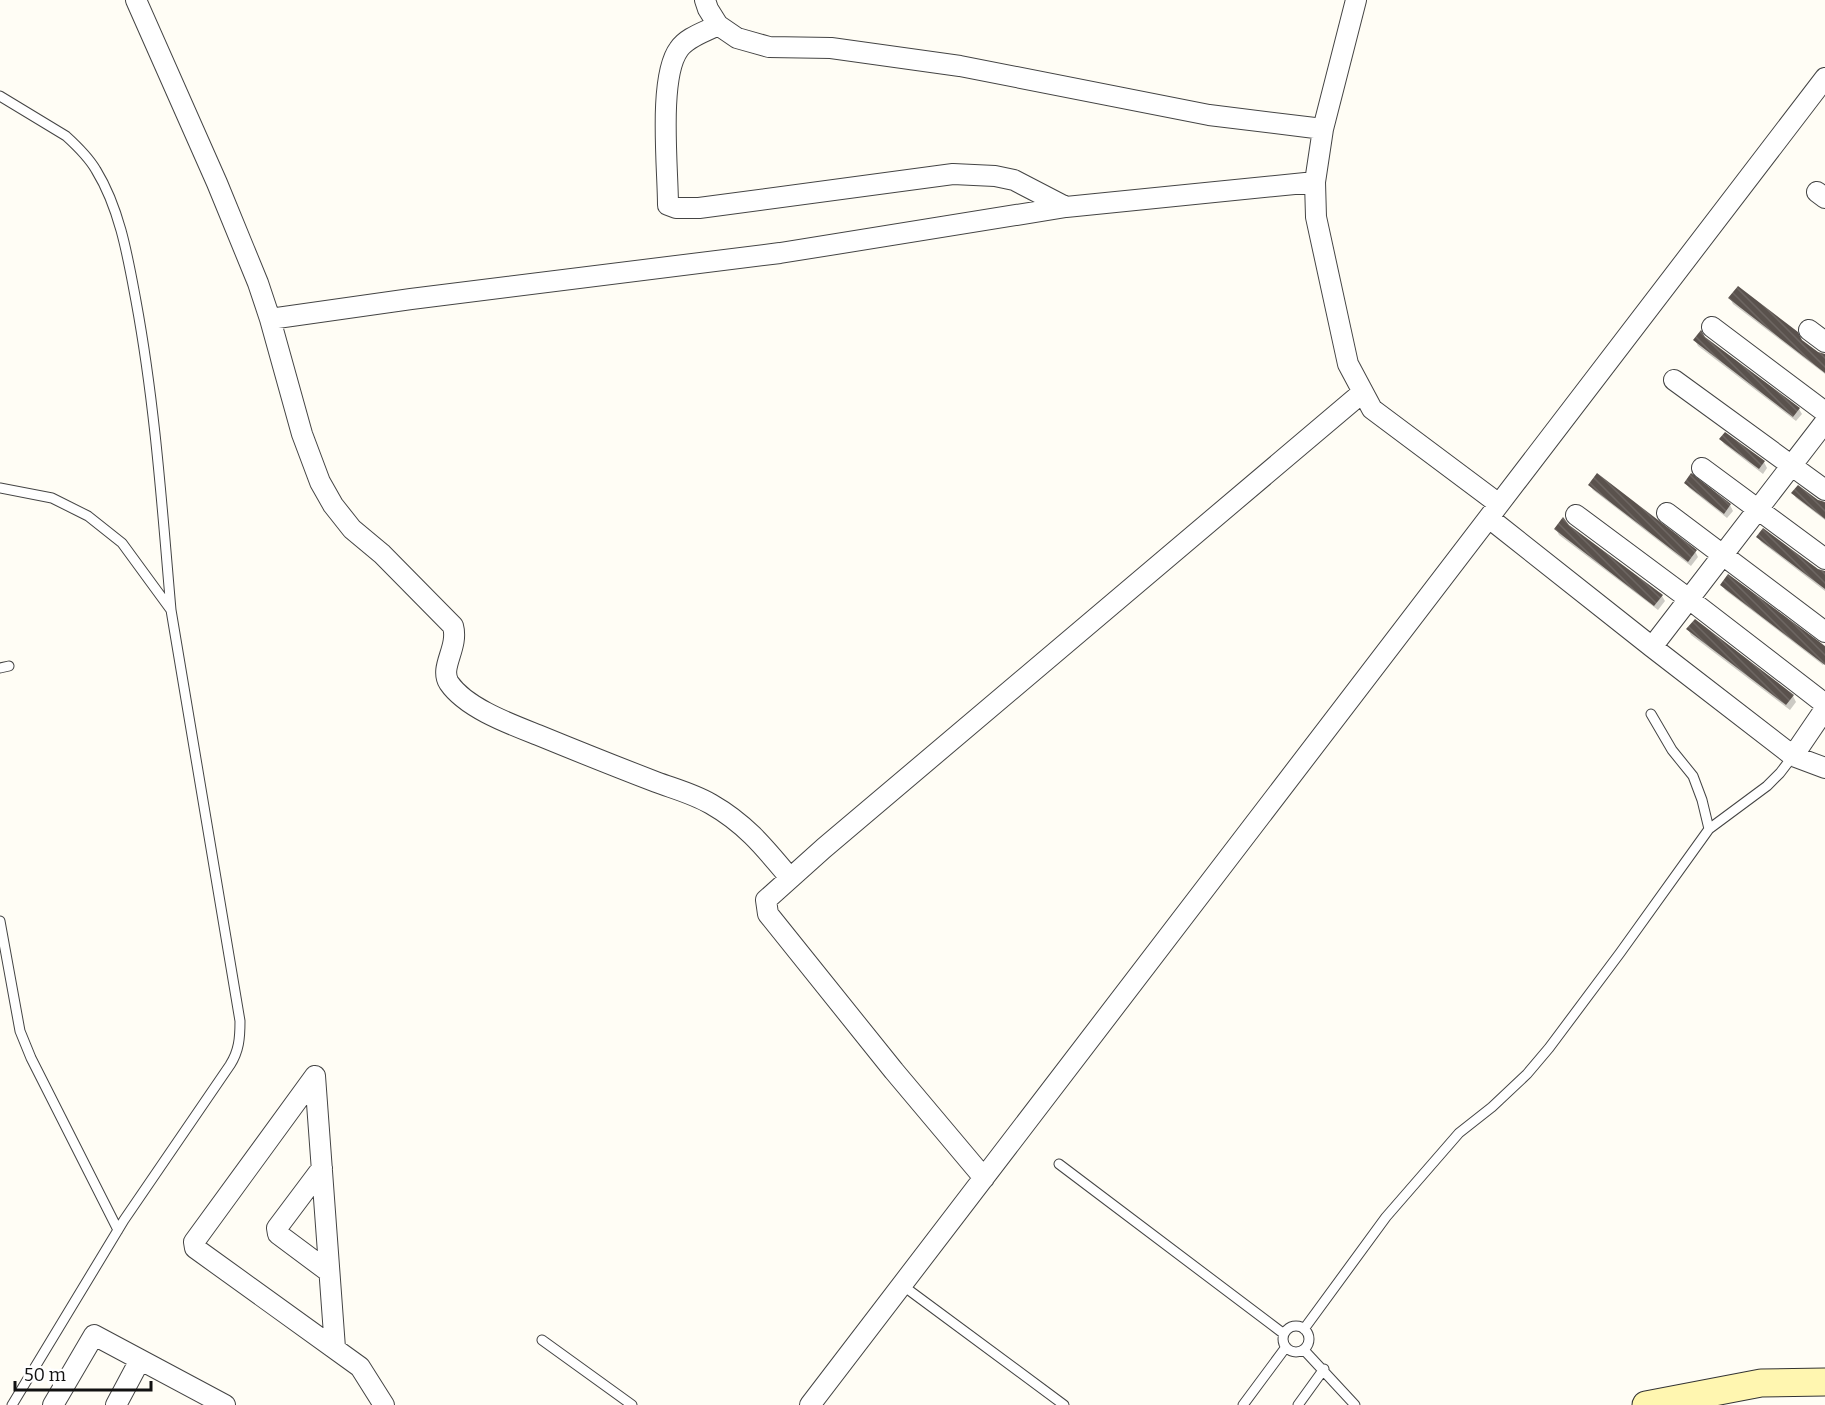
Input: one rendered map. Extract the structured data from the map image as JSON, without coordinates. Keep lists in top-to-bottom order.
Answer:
{
  "scale_bar": "50 m"
}
